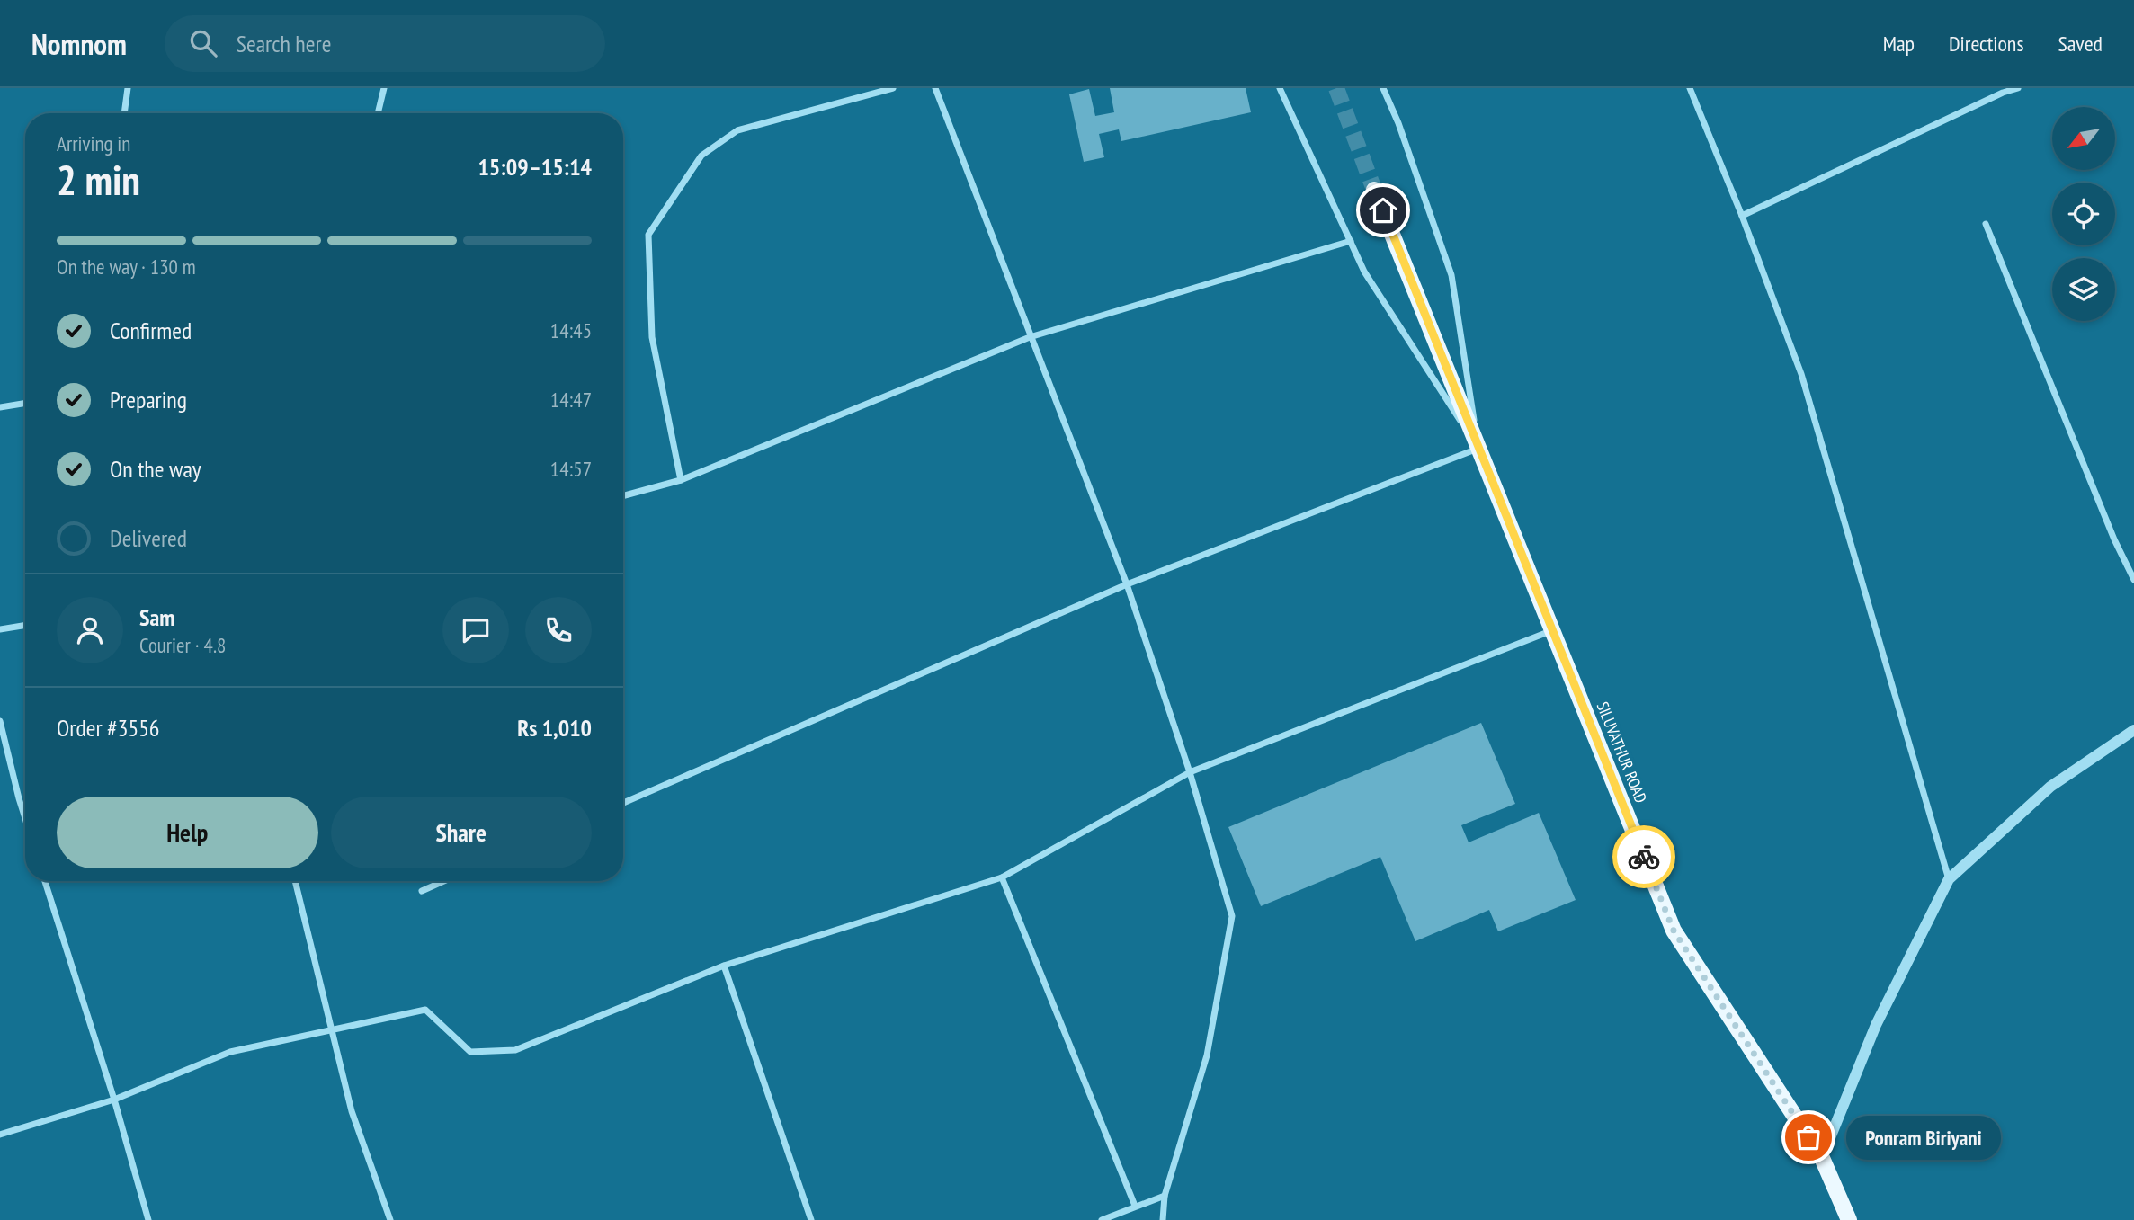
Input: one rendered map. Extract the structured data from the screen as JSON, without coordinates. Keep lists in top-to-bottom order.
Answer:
{
  "streets": {
    "main road": ["SILUVATHUR ROAD"]
  },
  "places": ["Ponram Biriyani"],
  "north": "bottom left",
  "page": {
    "header": "Nomnom",
    "search": "Search here",
    "nav": ["Map", "Directions", "Saved"],
    "heading": ["2 min", "Arriving in", "15:09–15:14"],
    "panel": [
      "Sam",
      "Courier · 4.8",
      "Order #3556",
      "Rs 1,010"
    ],
    "bar": "On the way · 130 m",
    "list": [
      ["Confirmed", "14:45"],
      ["Preparing", "14:47"],
      ["On the way", "14:57"],
      "Delivered"
    ],
    "buttons": ["Help", "Share"],
    "bubble": "Ponram Biriyani"
  }
}
